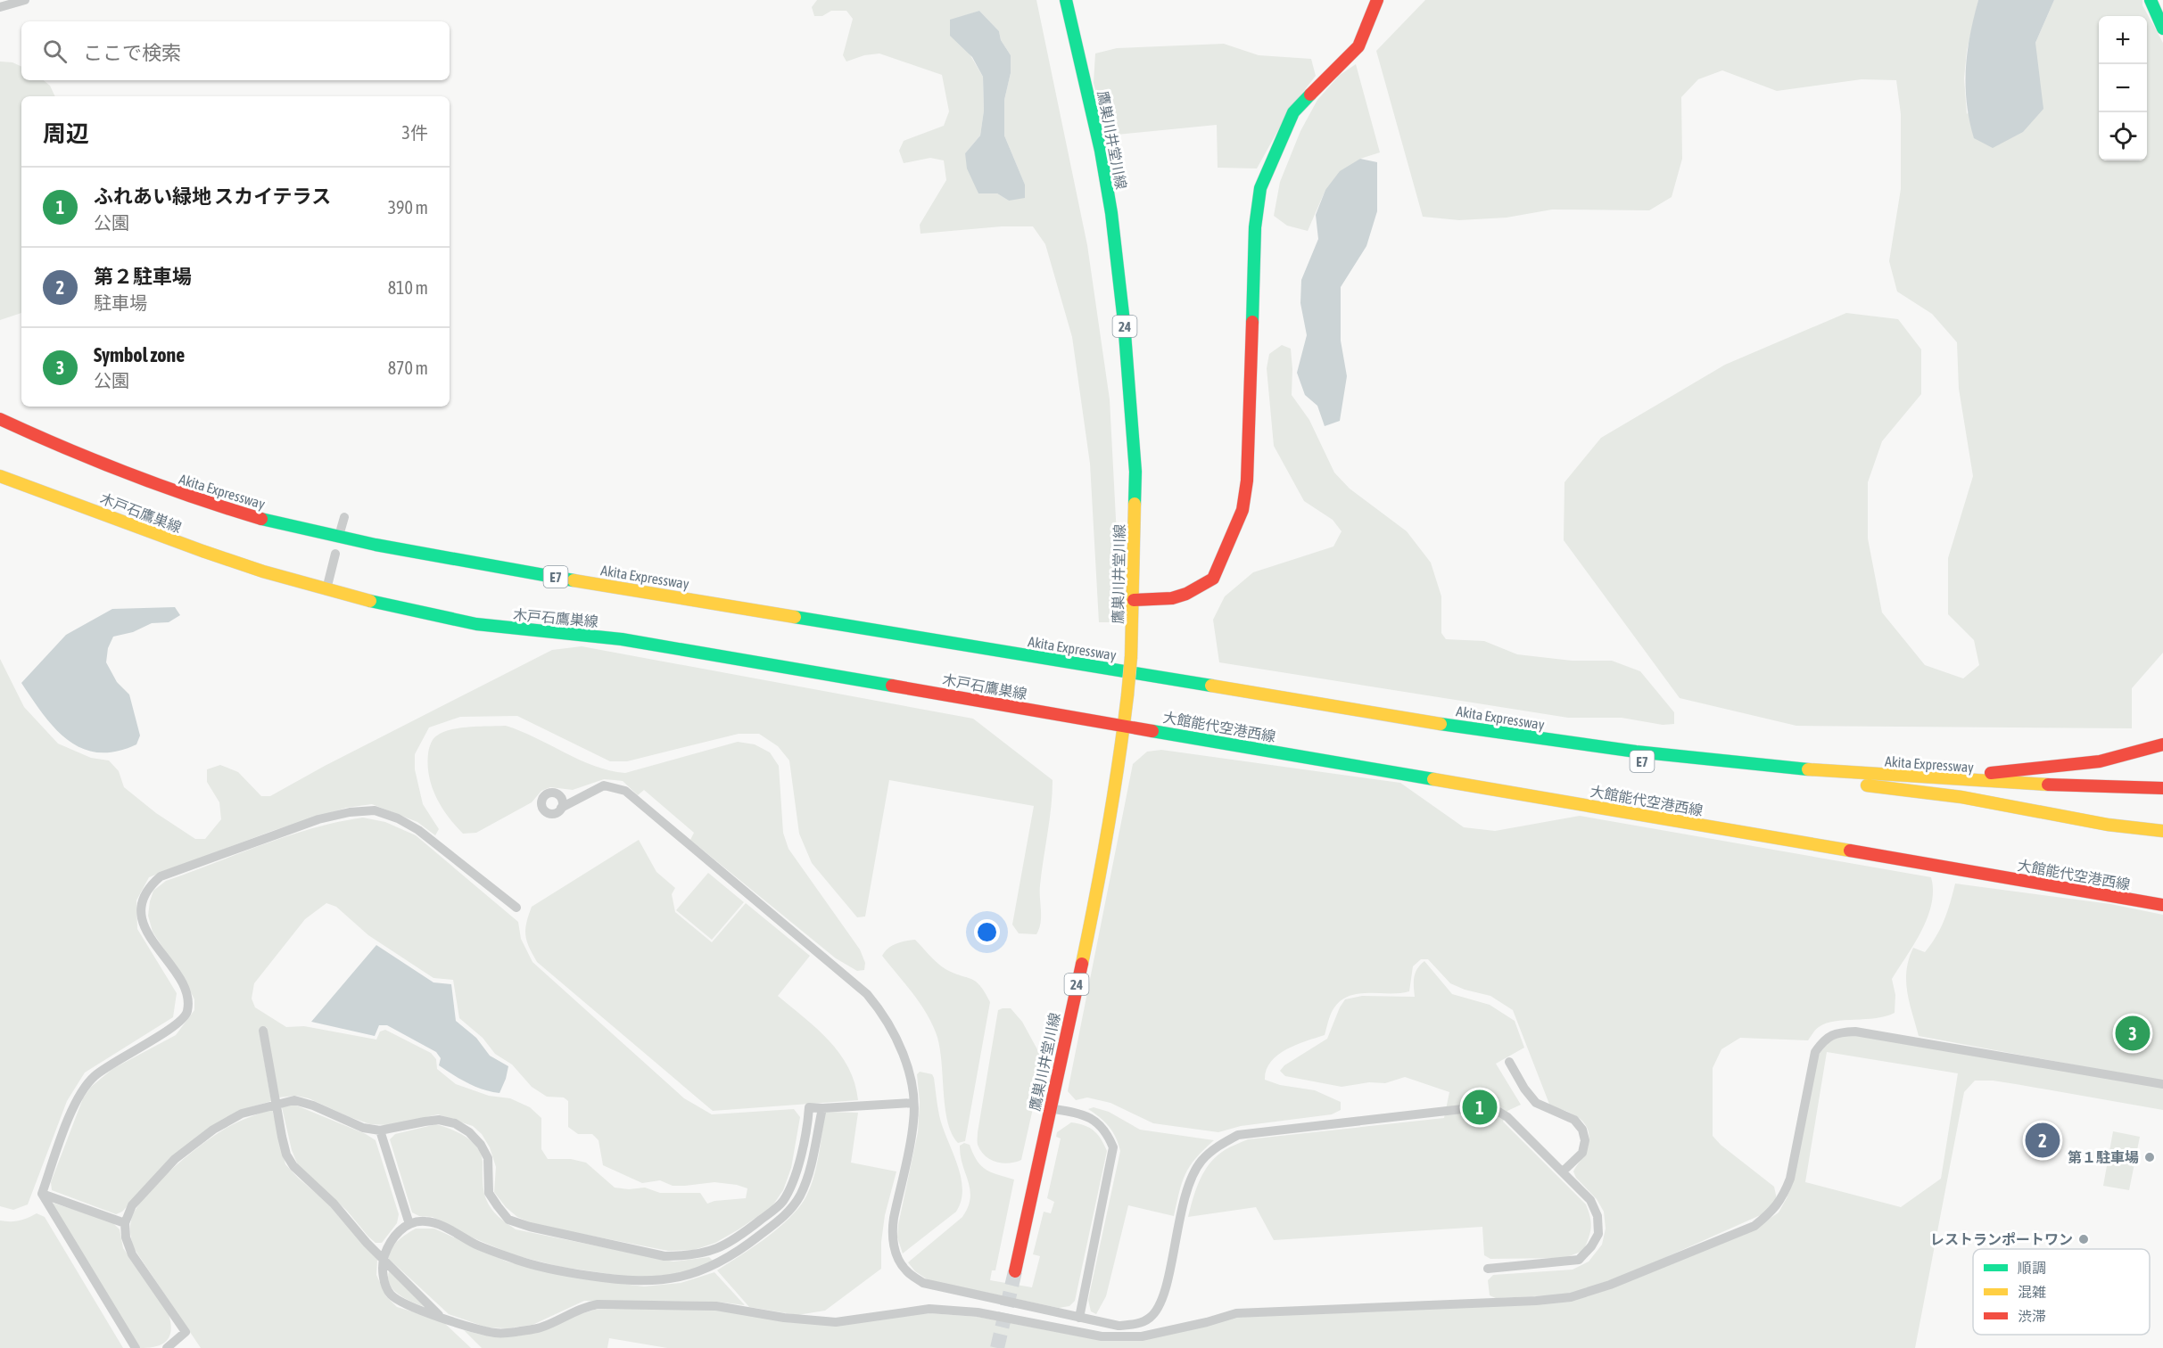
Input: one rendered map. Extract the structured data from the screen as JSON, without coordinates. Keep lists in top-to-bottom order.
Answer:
{
  "streets": {
    "main road": [
      "鷹巣川井堂川線",
      "24",
      "Akita Expressway",
      "木戸石鷹巣線",
      "E7",
      "大館能代空港西線"
    ]
  },
  "crossings": [
    ["鷹巣川井堂川線", "木戸石鷹巣線"],
    ["鷹巣川井堂川線", "大館能代空港西線"],
    ["木戸石鷹巣線", "大館能代空港西線"]
  ],
  "places": ["第１駐車場", "レストランポートワン"],
  "legend": ["順調", "混雑", "渋滞"],
  "page": {
    "map_buttons": ["+", "−"],
    "search": "ここで検索",
    "heading": ["周辺", "3件"],
    "list": [
      {
        "mark": "1",
        "name": "ふれあい緑地 スカイテラス",
        "note": "公園",
        "value": "390 m"
      },
      {
        "mark": "2",
        "name": "第２駐車場",
        "note": "駐車場",
        "value": "810 m"
      },
      {
        "mark": "3",
        "name": "Symbol zone",
        "note": "公園",
        "value": "870 m"
      }
    ],
    "pins": ["3", "1", "2"]
  }
}
